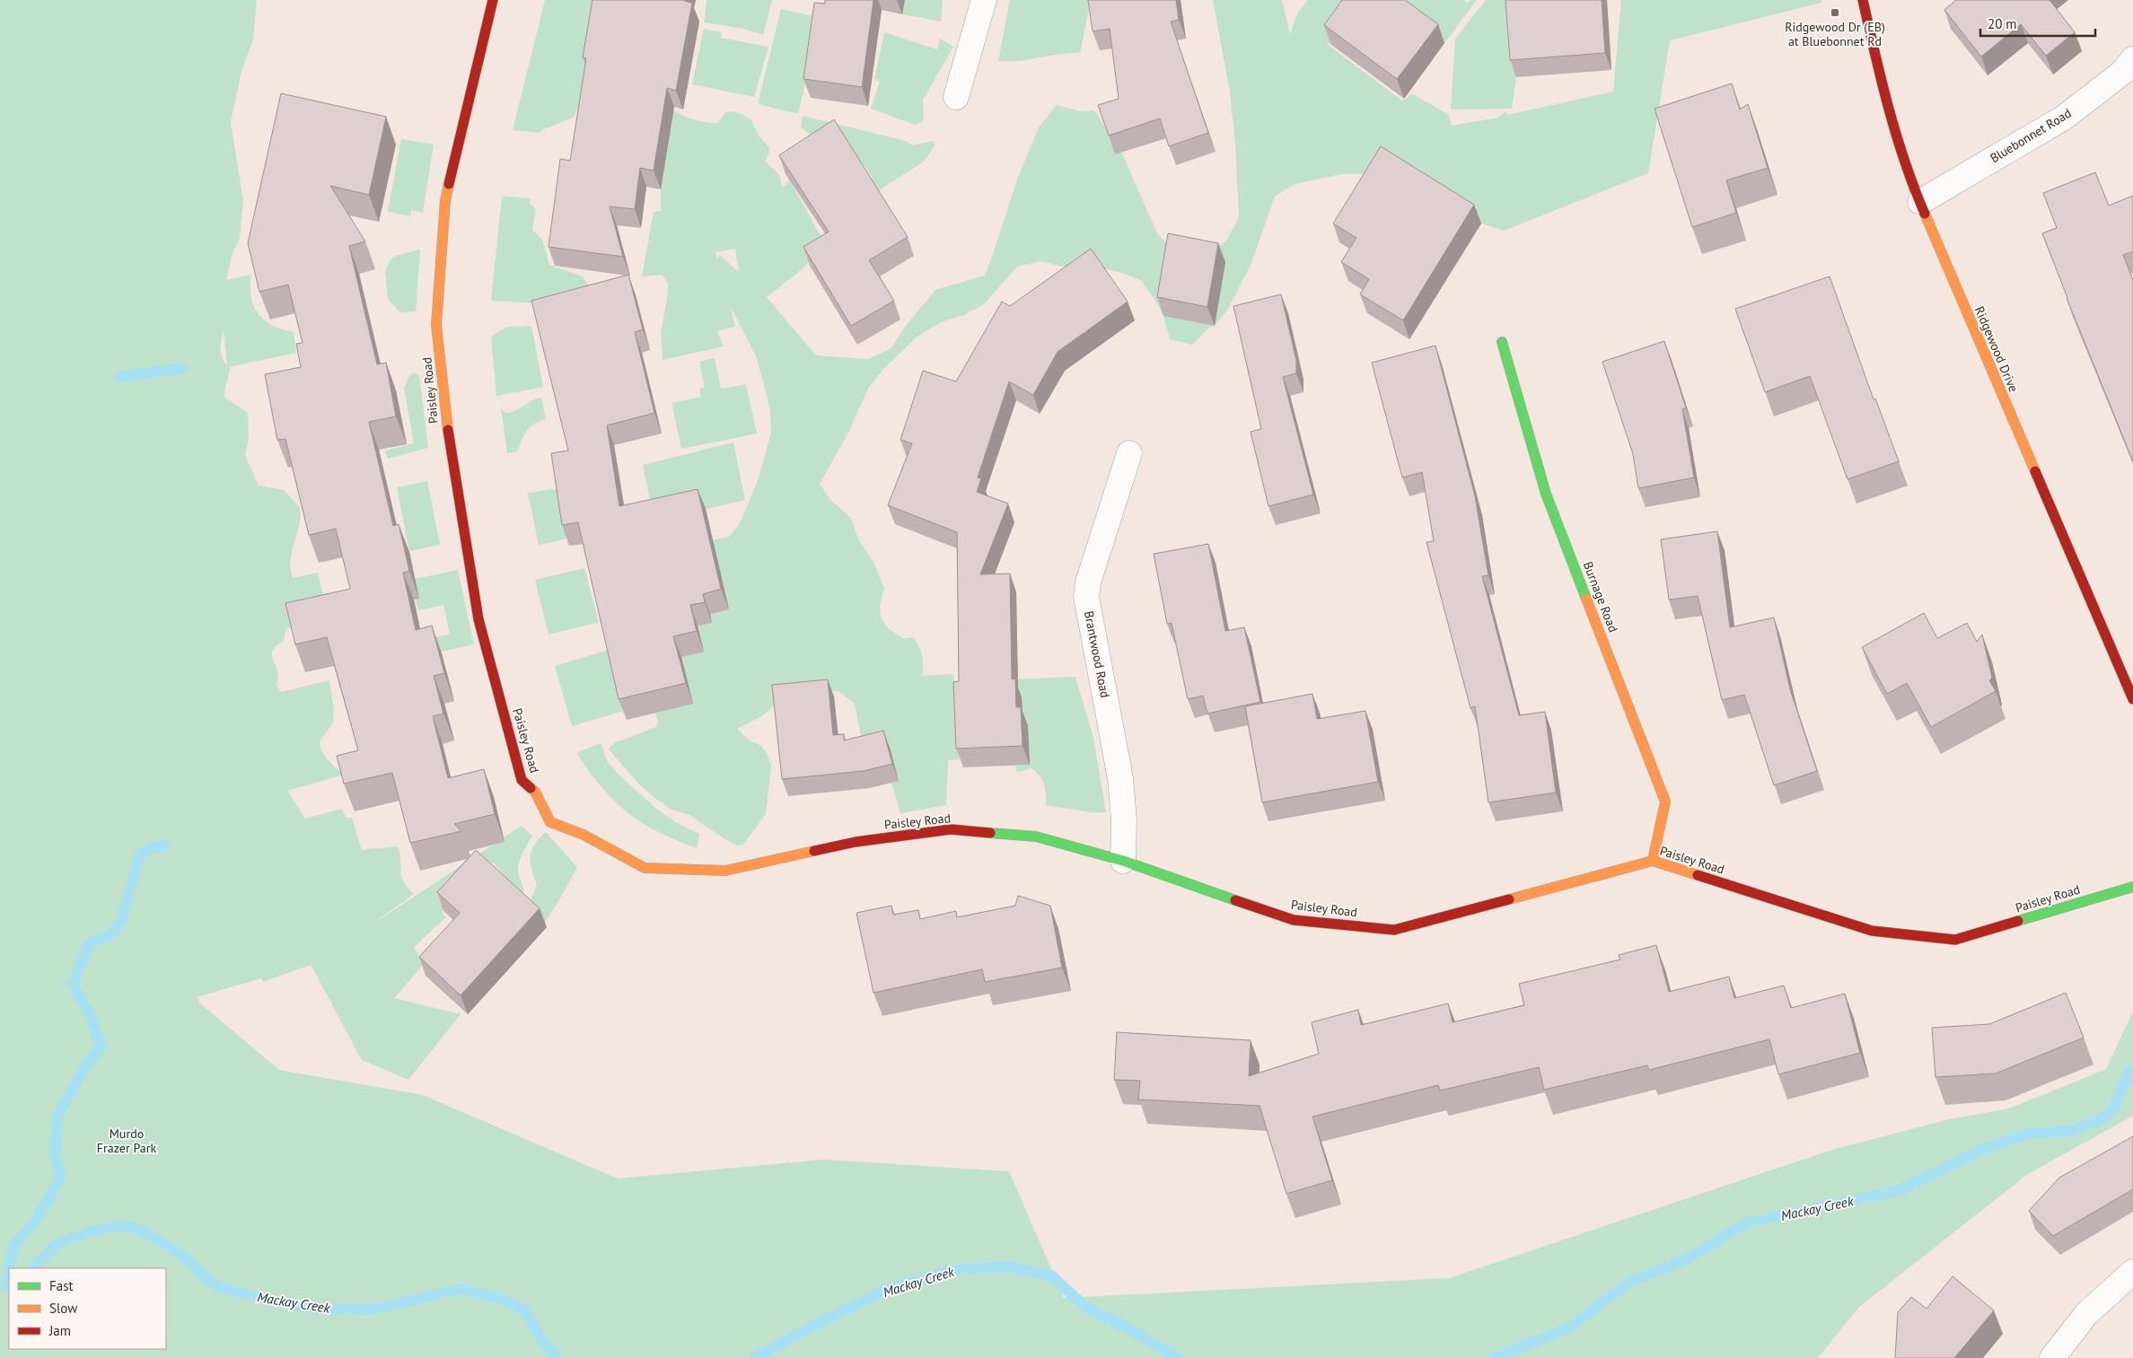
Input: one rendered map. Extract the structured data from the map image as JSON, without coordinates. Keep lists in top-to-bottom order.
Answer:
{
  "streets": {
    "street": [
      "Bluebonnet Road",
      "Ridgewood Drive",
      "Paisley Road",
      "Burnage Road",
      "Brantwood Road"
    ]
  },
  "crossings": [
    ["Bluebonnet Road", "Ridgewood Drive"],
    ["Paisley Road", "Burnage Road"],
    ["Paisley Road", "Brantwood Road"]
  ],
  "water": ["Mackay Creek"],
  "parks": ["Murdo Frazer Park"],
  "places": {
    "transit": ["Ridgewood Dr (EB) at Bluebonnet Rd"]
  },
  "legend": ["Fast", "Slow", "Jam"],
  "scale_bar": "20 m"
}
